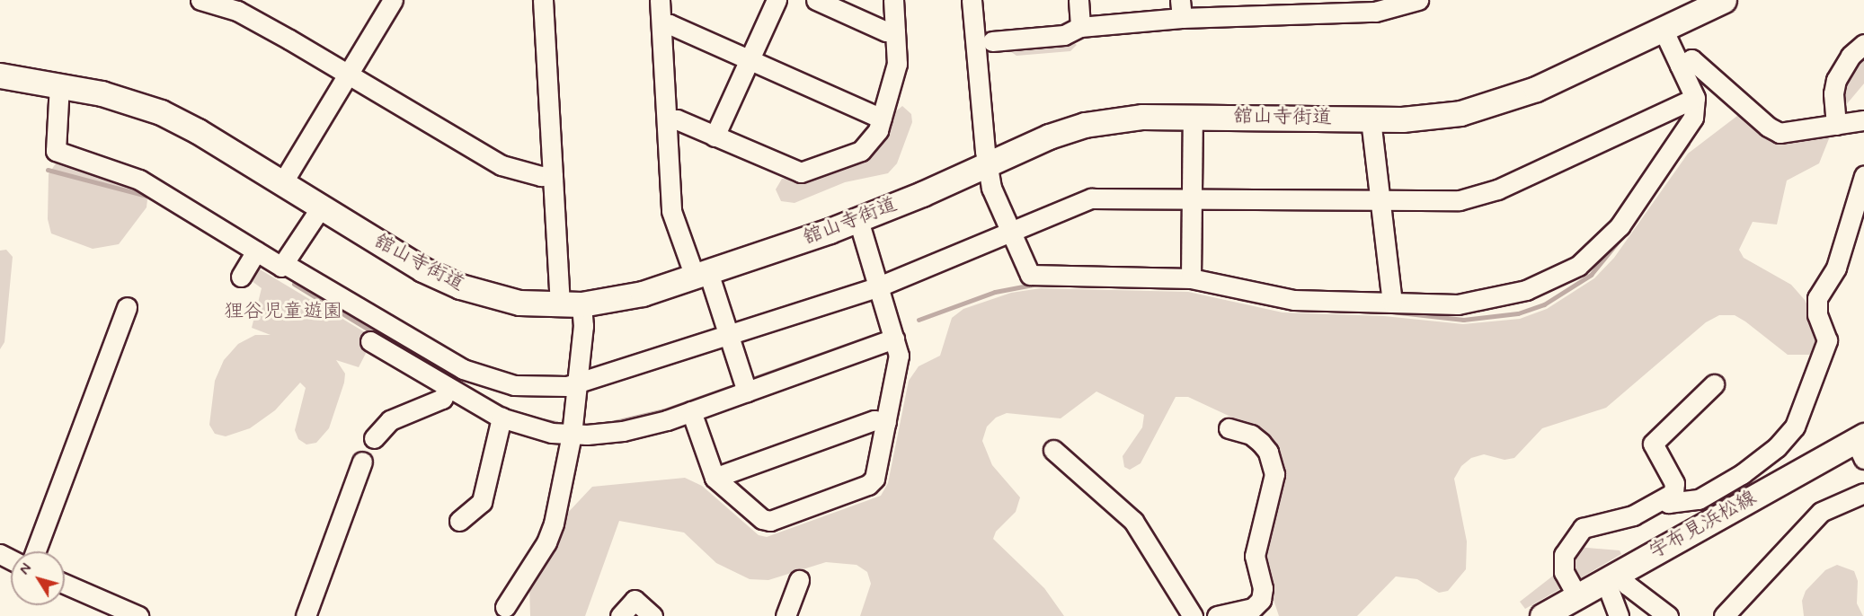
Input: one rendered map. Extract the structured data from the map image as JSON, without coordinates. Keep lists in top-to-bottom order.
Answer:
{
  "streets": {
    "main road": ["舘山寺街道", "宇布見浜松線"]
  },
  "parks": ["狸谷児童遊園"],
  "north": "top left"
}
